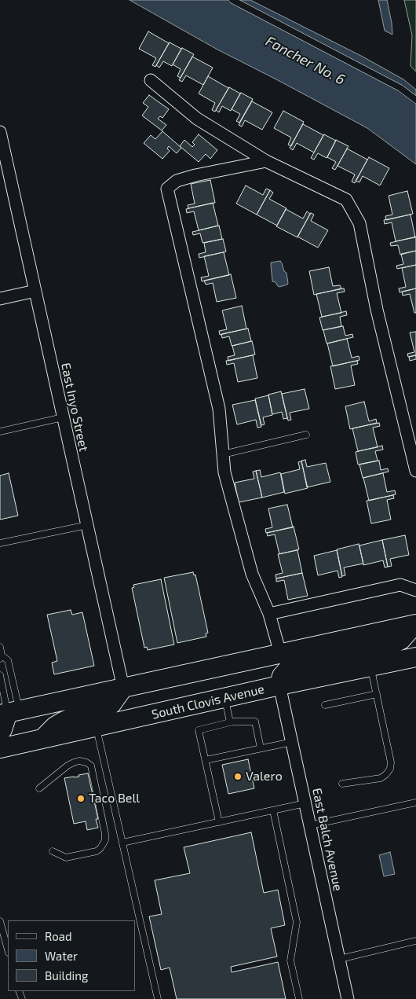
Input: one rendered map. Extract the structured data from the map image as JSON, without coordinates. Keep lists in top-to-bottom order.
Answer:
{
  "streets": {
    "main road": ["South Clovis Avenue"],
    "street": ["East Inyo Street", "East Balch Avenue"]
  },
  "crossings": [
    ["South Clovis Avenue", "East Balch Avenue"]
  ],
  "water": ["Fancher No. 6"],
  "places": ["Valero", "Taco Bell"],
  "legend": ["Road", "Water", "Building"]
}
